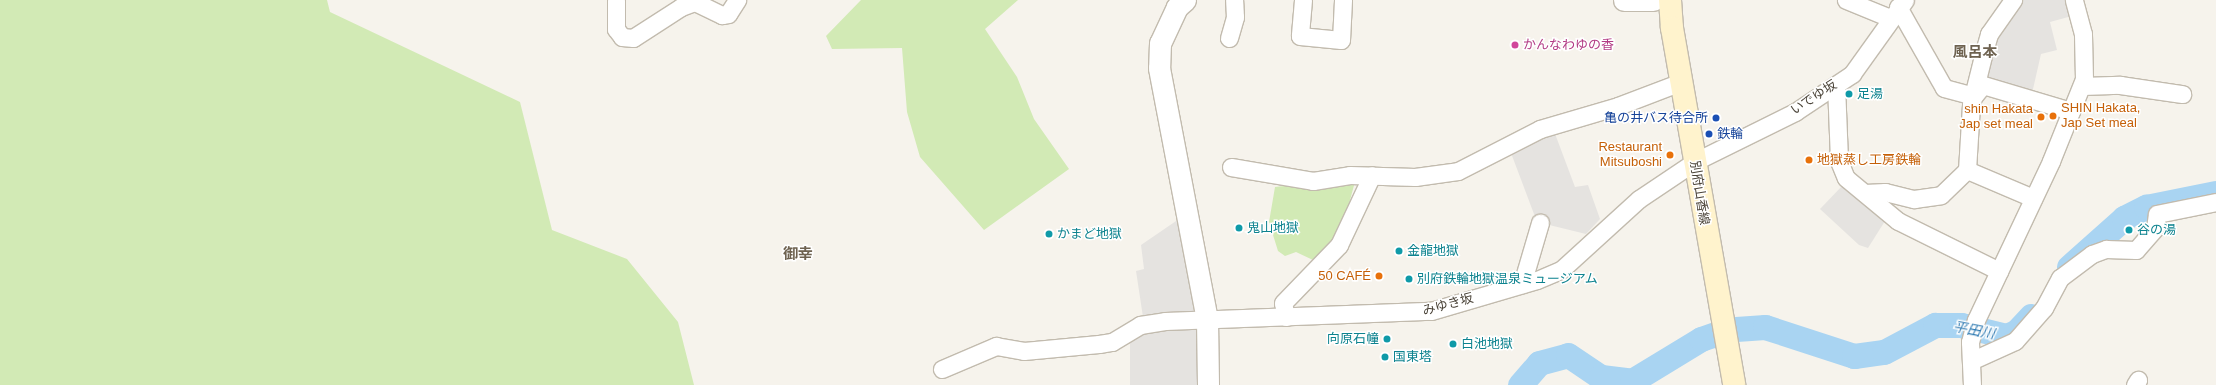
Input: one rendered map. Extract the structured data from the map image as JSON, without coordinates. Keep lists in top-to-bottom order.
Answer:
{
  "streets": {
    "main road": ["別府山香線"],
    "street": ["いでゆ坂", "みゆき坂"]
  },
  "crossings": [
    ["いでゆ坂", "別府山香線"],
    ["いでゆ坂", "みゆき坂"],
    ["別府山香線", "みゆき坂"]
  ],
  "districts": ["風呂本", "御幸"],
  "water": ["平田川"],
  "places": [
    "かんなわゆの香",
    "足湯",
    "SHIN Hakata, Jap Set meal",
    "shin Hakata Jap set meal",
    "亀の井バス待合所",
    "鉄輪",
    "Restaurant Mitsuboshi",
    "地獄蒸し工房鉄輪",
    "鬼山地獄",
    "谷の湯",
    "かまど地獄",
    "金龍地獄",
    "50 CAFÉ",
    "別府鉄輪地獄温泉ミュージアム",
    "向原石幢",
    "白池地獄",
    "国東塔"
  ]
}
